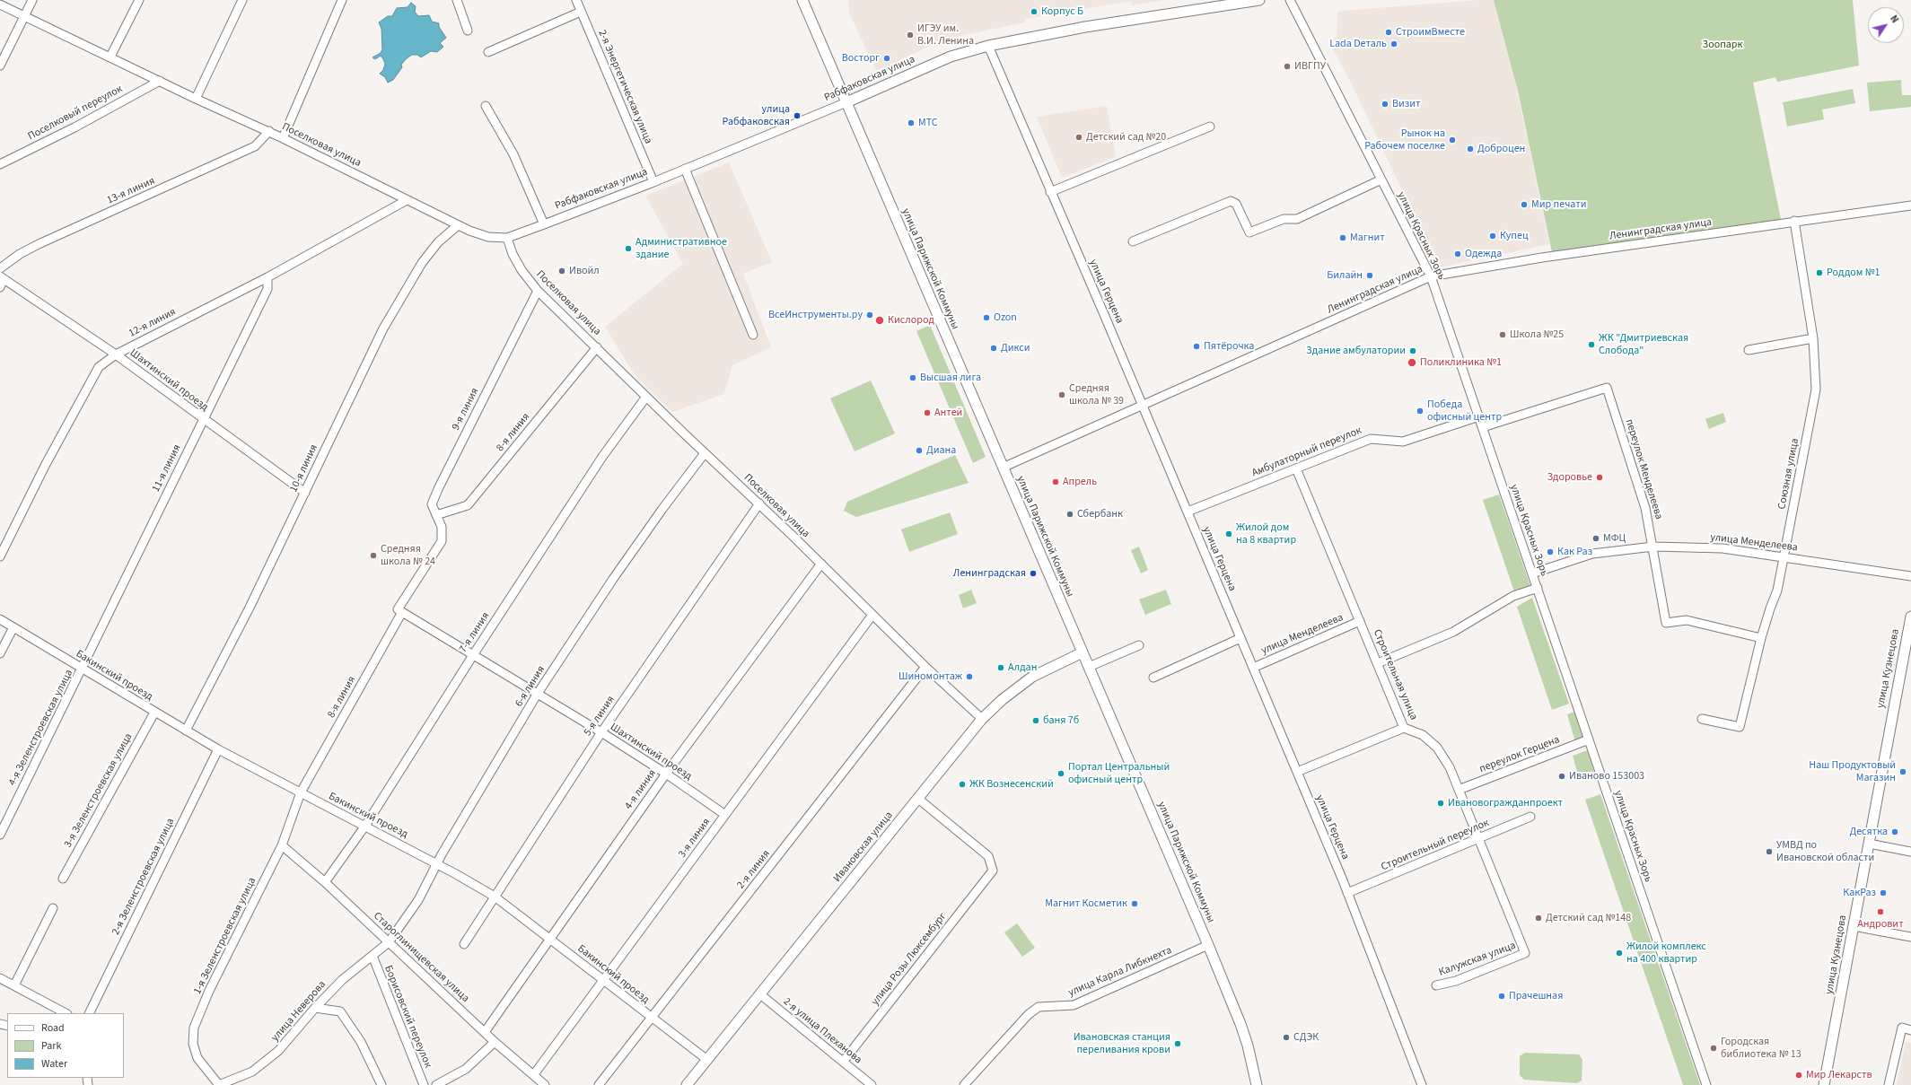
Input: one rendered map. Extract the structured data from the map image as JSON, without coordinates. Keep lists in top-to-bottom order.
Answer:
{
  "streets": {
    "main road": [
      "Рабфаковская улица",
      "улица Парижской Коммуны",
      "улица Кузнецова",
      "Ивановская улица"
    ],
    "street": [
      "2-я Энергетическая улица",
      "Поселковый переулок",
      "Поселковая улица",
      "13-я линия",
      "Ленинградская улица",
      "улица Красных Зорь",
      "улица Герцена",
      "12-я линия",
      "Шахтинский проезд",
      "9-я линия",
      "8-я линия",
      "Амбулаторный переулок",
      "11-я линия",
      "10-я линия",
      "переулок Менделеева",
      "Союзная улица",
      "улица Менделеева",
      "7-я линия",
      "Строительная улица",
      "Бакинский проезд",
      "6-я линия",
      "5-я линия",
      "4-я Зеленстроевская улица",
      "переулок Герцена",
      "4-я линия",
      "3-я Зеленстроевская улица",
      "3-я линия",
      "Строительный переулок",
      "2-я линия",
      "2-я Зеленстроевская улица",
      "1-я Зеленстроевская улица",
      "Староглинищевская улица",
      "улица Розы Люксембург",
      "Калужская улица",
      "улица Карла Либкнехта",
      "улица Неверова",
      "Борисовский переулок",
      "2-я улица Плеханова"
    ]
  },
  "crossings": [
    ["Рабфаковская улица", "2-я Энергетическая улица"],
    ["Рабфаковская улица", "Поселковая улица"],
    ["Рабфаковская улица", "улица Парижской Коммуны"],
    ["Рабфаковская улица", "улица Герцена"],
    ["Поселковый переулок", "Поселковая улица"],
    ["Поселковая улица", "13-я линия"],
    ["Поселковая улица", "12-я линия"],
    ["Поселковая улица", "9-я линия"],
    ["Поселковая улица", "8-я линия"],
    ["Поселковая улица", "10-я линия"],
    ["Поселковая улица", "7-я линия"],
    ["Поселковая улица", "6-я линия"],
    ["Поселковая улица", "5-я линия"],
    ["Поселковая улица", "4-я линия"],
    ["Поселковая улица", "3-я линия"],
    ["Поселковая улица", "Ивановская улица"],
    ["Поселковая улица", "2-я линия"],
    ["Ленинградская улица", "улица Красных Зорь"],
    ["Ленинградская улица", "улица Парижской Коммуны"],
    ["Ленинградская улица", "улица Герцена"],
    ["Ленинградская улица", "Союзная улица"],
    ["улица Красных Зорь", "Амбулаторный переулок"],
    ["улица Красных Зорь", "переулок Менделеева"],
    ["улица Красных Зорь", "улица Менделеева"],
    ["улица Красных Зорь", "переулок Герцена"],
    ["улица Парижской Коммуны", "Ивановская улица"],
    ["улица Парижской Коммуны", "улица Карла Либкнехта"],
    ["улица Герцена", "Амбулаторный переулок"],
    ["улица Герцена", "улица Менделеева"],
    ["улица Герцена", "Строительный переулок"],
    ["12-я линия", "Шахтинский проезд"],
    ["12-я линия", "11-я линия"],
    ["Шахтинский проезд", "8-я линия"],
    ["Шахтинский проезд", "11-я линия"],
    ["Шахтинский проезд", "10-я линия"],
    ["Шахтинский проезд", "7-я линия"],
    ["Шахтинский проезд", "6-я линия"],
    ["Шахтинский проезд", "5-я линия"],
    ["Шахтинский проезд", "4-я линия"],
    ["Шахтинский проезд", "3-я линия"],
    ["9-я линия", "8-я линия"],
    ["8-я линия", "Бакинский проезд"],
    ["8-я линия", "1-я Зеленстроевская улица"],
    ["Амбулаторный переулок", "Строительная улица"],
    ["11-я линия", "Бакинский проезд"],
    ["11-я линия", "4-я Зеленстроевская улица"],
    ["10-я линия", "Бакинский проезд"],
    ["переулок Менделеева", "Союзная улица"],
    ["переулок Менделеева", "улица Менделеева"],
    ["Союзная улица", "улица Менделеева"],
    ["улица Менделеева", "Строительная улица"],
    ["7-я линия", "Бакинский проезд"],
    ["7-я линия", "Староглинищевская улица"],
    ["Строительная улица", "переулок Герцена"],
    ["Строительная улица", "Строительный переулок"],
    ["Строительная улица", "Калужская улица"],
    ["Бакинский проезд", "6-я линия"],
    ["Бакинский проезд", "5-я линия"],
    ["Бакинский проезд", "4-я Зеленстроевская улица"],
    ["Бакинский проезд", "4-я линия"],
    ["Бакинский проезд", "3-я Зеленстроевская улица"],
    ["Бакинский проезд", "3-я линия"],
    ["Бакинский проезд", "Ивановская улица"],
    ["Бакинский проезд", "2-я линия"],
    ["Бакинский проезд", "2-я Зеленстроевская улица"],
    ["Бакинский проезд", "1-я Зеленстроевская улица"],
    ["6-я линия", "Староглинищевская улица"],
    ["6-я линия", "улица Неверова"],
    ["4-я линия", "Староглинищевская улица"],
    ["3-я линия", "Староглинищевская улица"],
    ["Ивановская улица", "улица Розы Люксембург"],
    ["Ивановская улица", "2-я улица Плеханова"],
    ["1-я Зеленстроевская улица", "Староглинищевская улица"],
    ["1-я Зеленстроевская улица", "улица Неверова"],
    ["Староглинищевская улица", "улица Неверова"],
    ["улица Розы Люксембург", "2-я улица Плеханова"],
    ["улица Неверова", "Борисовский переулок"]
  ],
  "parks": ["Зоопарк"],
  "places": [
    "Корпус Б",
    "СтроимВместе",
    "ИГЭУ им. В.И. Ленина",
    "Lada Dеталь",
    "Восторг",
    "ИВГПУ",
    "Визит",
    "улица Рабфаковская",
    "МТС",
    "Детский сад №20",
    "Рынок на Рабочем поселке",
    "Доброцен",
    "Мир печати",
    "Купец",
    "Магнит",
    "Административное здание",
    "Одежда",
    "Ивойл",
    "Роддом №1",
    "Билайн",
    "ВсеИнструменты.ру",
    "Ozon",
    "Кислород",
    "Школа №25",
    "ЖК \"Дмитриевская Слобода\"",
    "Пятёрочка",
    "Дикси",
    "Здание амбулатории",
    "Поликлиника №1",
    "Высшая лига",
    "Средняя школа № 39",
    "Победа офисный центр",
    "Антей",
    "Диана",
    "Здоровье",
    "Апрель",
    "Сбербанк",
    "Жилой дом на 8 квартир",
    "МФЦ",
    "Как Раз",
    "Средняя школа № 24",
    "Ленинградская",
    "Алдан",
    "Шиномонтаж",
    "баня 7б",
    "Наш Продуктовый Магазин",
    "Портал Центральный офисный центр",
    "Иваново 153003",
    "ЖК Вознесенский",
    "Ивановогражданпроект",
    "Десятка",
    "УМВД по Ивановской области",
    "КакРаз",
    "Магнит Косметик",
    "Андровит",
    "Детский сад №148",
    "Жилой комплекс на 400 квартир",
    "Прачешная",
    "СДЭК",
    "Ивановская станция переливания крови",
    "Городская библиотека № 13",
    "Мир Лекарств"
  ],
  "legend": ["Road", "Park", "Water"],
  "north": "top right"
}
